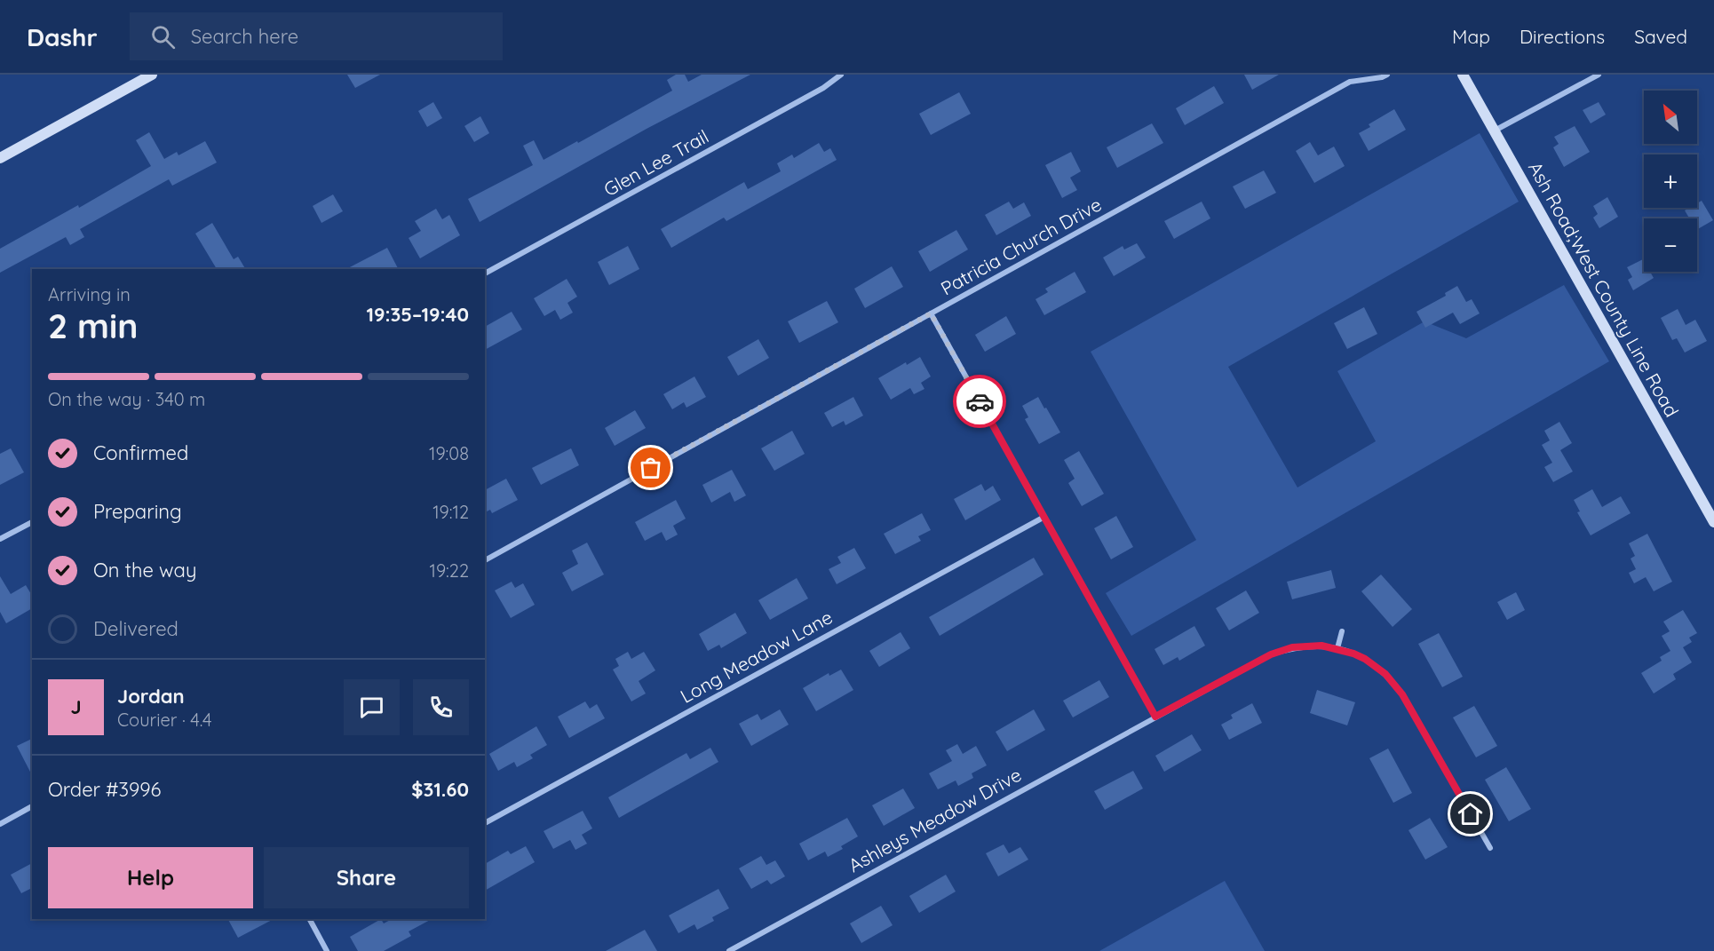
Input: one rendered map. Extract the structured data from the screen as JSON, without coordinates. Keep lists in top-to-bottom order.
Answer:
{
  "streets": {
    "main road": ["Ash Road;West County Line Road"],
    "street": [
      "Glen Lee Trail",
      "Patricia Church Drive",
      "Long Meadow Lane",
      "Ashleys Meadow Drive"
    ]
  },
  "north": "top left",
  "page": {
    "header": "Dashr",
    "search": "Search here",
    "nav": ["Map", "Directions", "Saved"],
    "map_buttons": ["+", "−"],
    "heading": ["2 min", "Arriving in", "19:35–19:40"],
    "panel": [
      "Jordan",
      "Courier · 4.4",
      "Order #3996",
      "$31.60"
    ],
    "bar": "On the way · 340 m",
    "list": [
      ["Confirmed", "19:08"],
      ["Preparing", "19:12"],
      ["On the way", "19:22"],
      "Delivered"
    ],
    "round": "J",
    "buttons": ["Help", "Share"]
  }
}
